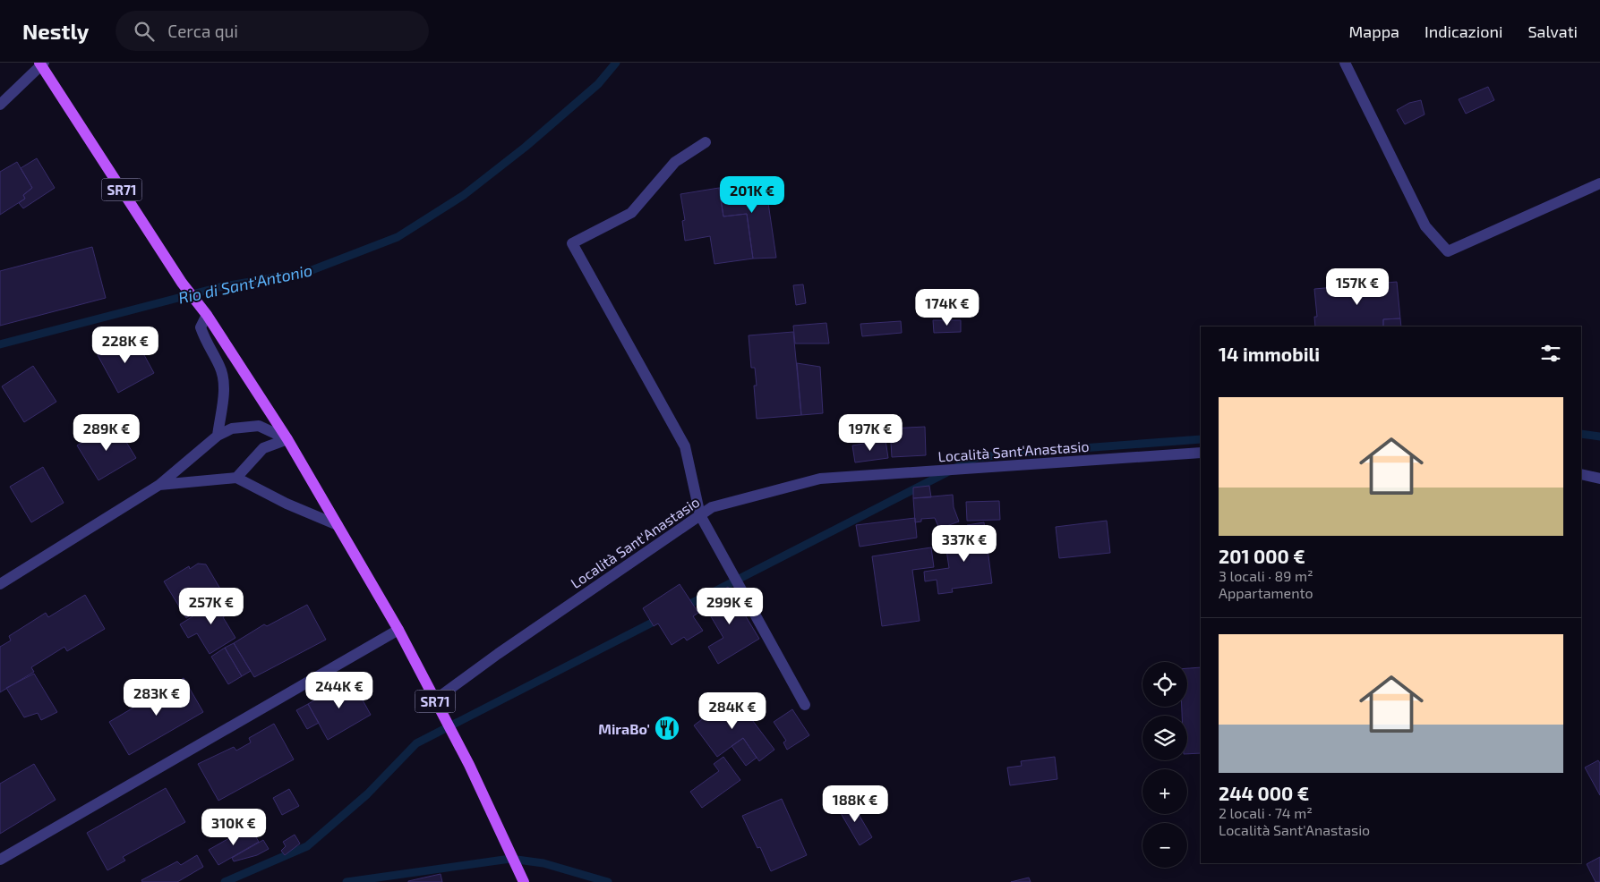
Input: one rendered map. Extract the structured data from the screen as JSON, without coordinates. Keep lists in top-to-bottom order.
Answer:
{
  "streets": {
    "main road": ["SR71"],
    "street": ["Località Sant'Anastasio"]
  },
  "crossings": [
    ["SR71", "Località Sant'Anastasio"]
  ],
  "water": ["Rio di Sant'Antonio"],
  "places": {
    "restaurant": ["MiraBo'"]
  },
  "page": {
    "header": "Nestly",
    "search": "Cerca qui",
    "nav": ["Mappa", "Indicazioni", "Salvati"],
    "price": [
      "201K €",
      "157K €",
      "174K €",
      "228K €",
      "289K €",
      "197K €",
      "337K €",
      "257K €",
      "299K €",
      "244K €",
      "283K €",
      "284K €",
      "188K €",
      "310K €"
    ],
    "heading": "14 immobili",
    "list": [
      {
        "name": "201 000 €",
        "note": "3 locali · 89 m² · Appartamento"
      },
      {
        "name": "244 000 €",
        "note": "2 locali · 74 m² · Località Sant'Anastasio"
      }
    ],
    "map_buttons": ["+", "−"]
  }
}
